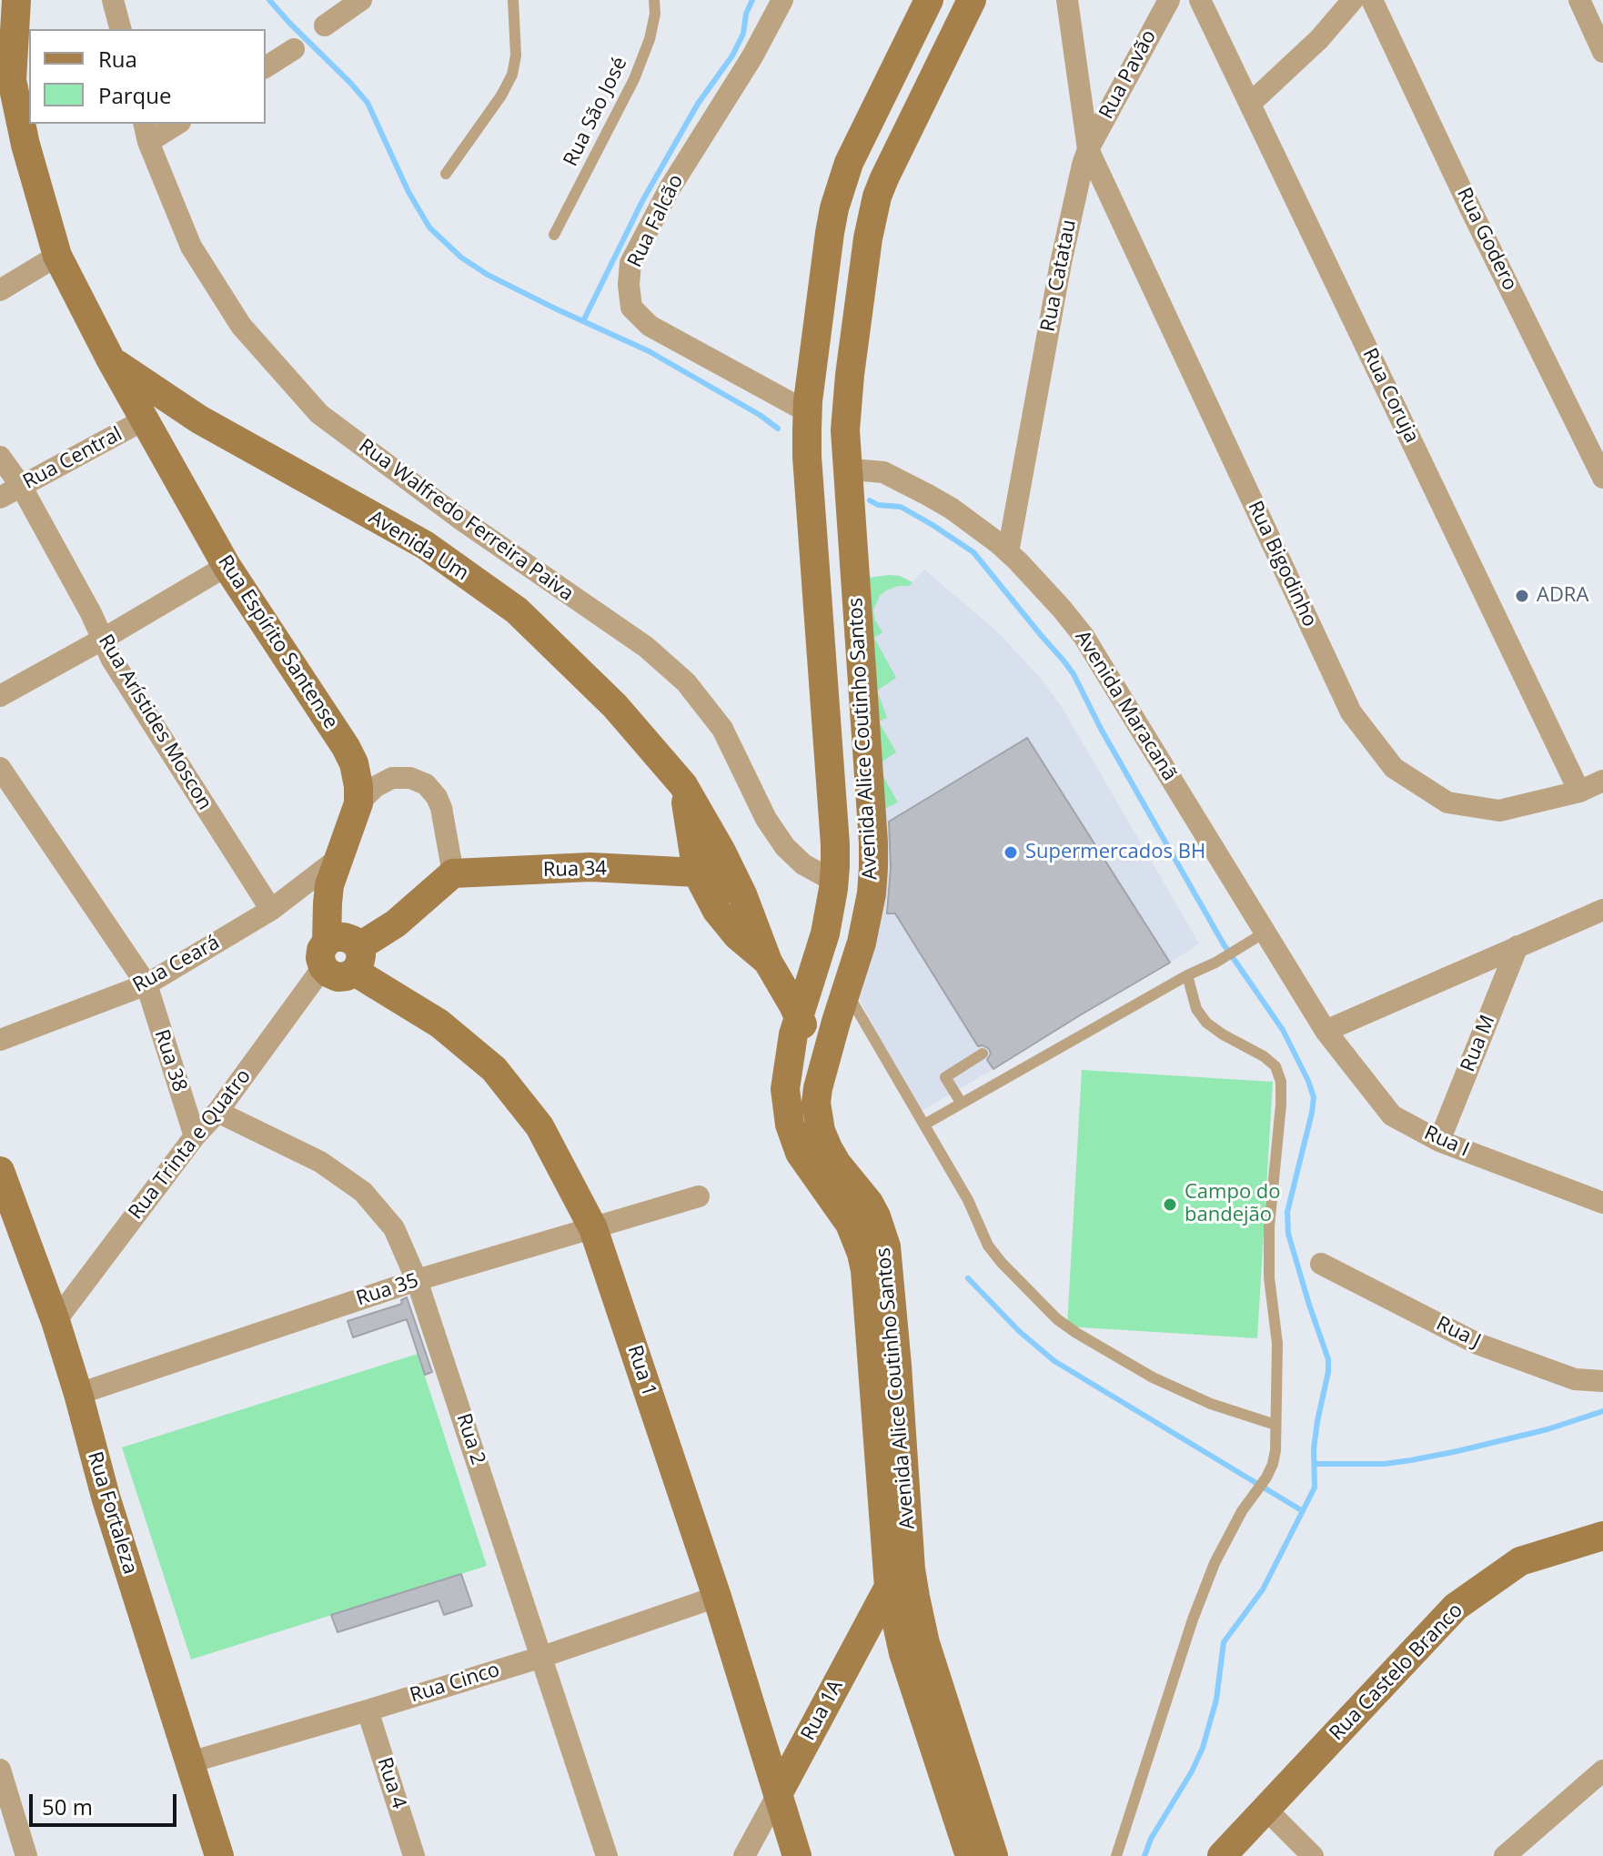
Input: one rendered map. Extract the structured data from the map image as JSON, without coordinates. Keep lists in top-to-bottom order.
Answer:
{
  "streets": {
    "street": [
      "Rua Pavão",
      "Rua Falcão",
      "Rua Godero",
      "Rua Catatau",
      "Rua Coruja",
      "Rua Central",
      "Rua Walfredo Ferreira Paiva",
      "Avenida Um",
      "Rua Bigodinho",
      "Rua Espírito Santense",
      "Avenida Maracanã",
      "Rua Arístides Moscon",
      "Avenida Alice Coutinho Santos",
      "Rua 34",
      "Rua Ceará",
      "Rua M",
      "Rua 38",
      "Rua I",
      "Rua Trinta e Quatro",
      "Rua 35",
      "Rua J",
      "Rua 1",
      "Rua 2",
      "Rua Fortaleza",
      "Rua Castelo Branco",
      "Rua Cinco",
      "Rua 1A",
      "Rua 4"
    ],
    "lane": ["Rua São José"]
  },
  "crossings": [
    ["Rua Pavão", "Rua Catatau"],
    ["Rua Pavão", "Rua Bigodinho"],
    ["Rua Falcão", "Avenida Alice Coutinho Santos"],
    ["Rua Catatau", "Rua Bigodinho"],
    ["Rua Catatau", "Avenida Maracanã"],
    ["Rua Coruja", "Rua Bigodinho"],
    ["Rua Central", "Rua Espírito Santense"],
    ["Rua Central", "Rua Arístides Moscon"],
    ["Rua Walfredo Ferreira Paiva", "Avenida Alice Coutinho Santos"],
    ["Avenida Um", "Rua Espírito Santense"],
    ["Avenida Um", "Avenida Alice Coutinho Santos"],
    ["Avenida Um", "Rua 34"],
    ["Rua Espírito Santense", "Rua Ceará"],
    ["Rua Espírito Santense", "Rua Trinta e Quatro"],
    ["Avenida Maracanã", "Avenida Alice Coutinho Santos"],
    ["Avenida Maracanã", "Rua I"],
    ["Rua Arístides Moscon", "Rua Ceará"],
    ["Avenida Alice Coutinho Santos", "Rua 1A"],
    ["Rua Ceará", "Rua 38"],
    ["Rua M", "Rua I"],
    ["Rua 38", "Rua Trinta e Quatro"],
    ["Rua Trinta e Quatro", "Rua 2"],
    ["Rua Trinta e Quatro", "Rua Fortaleza"],
    ["Rua 35", "Rua 1"],
    ["Rua 35", "Rua 2"],
    ["Rua 35", "Rua Fortaleza"],
    ["Rua 1", "Rua Cinco"],
    ["Rua 1", "Rua 1A"],
    ["Rua 2", "Rua Cinco"],
    ["Rua Fortaleza", "Rua Cinco"],
    ["Rua Cinco", "Rua 4"]
  ],
  "places": ["ADRA", "Supermercados BH", "Campo do bandejão"],
  "legend": ["Rua", "Parque"],
  "scale_bar": "50 m"
}
